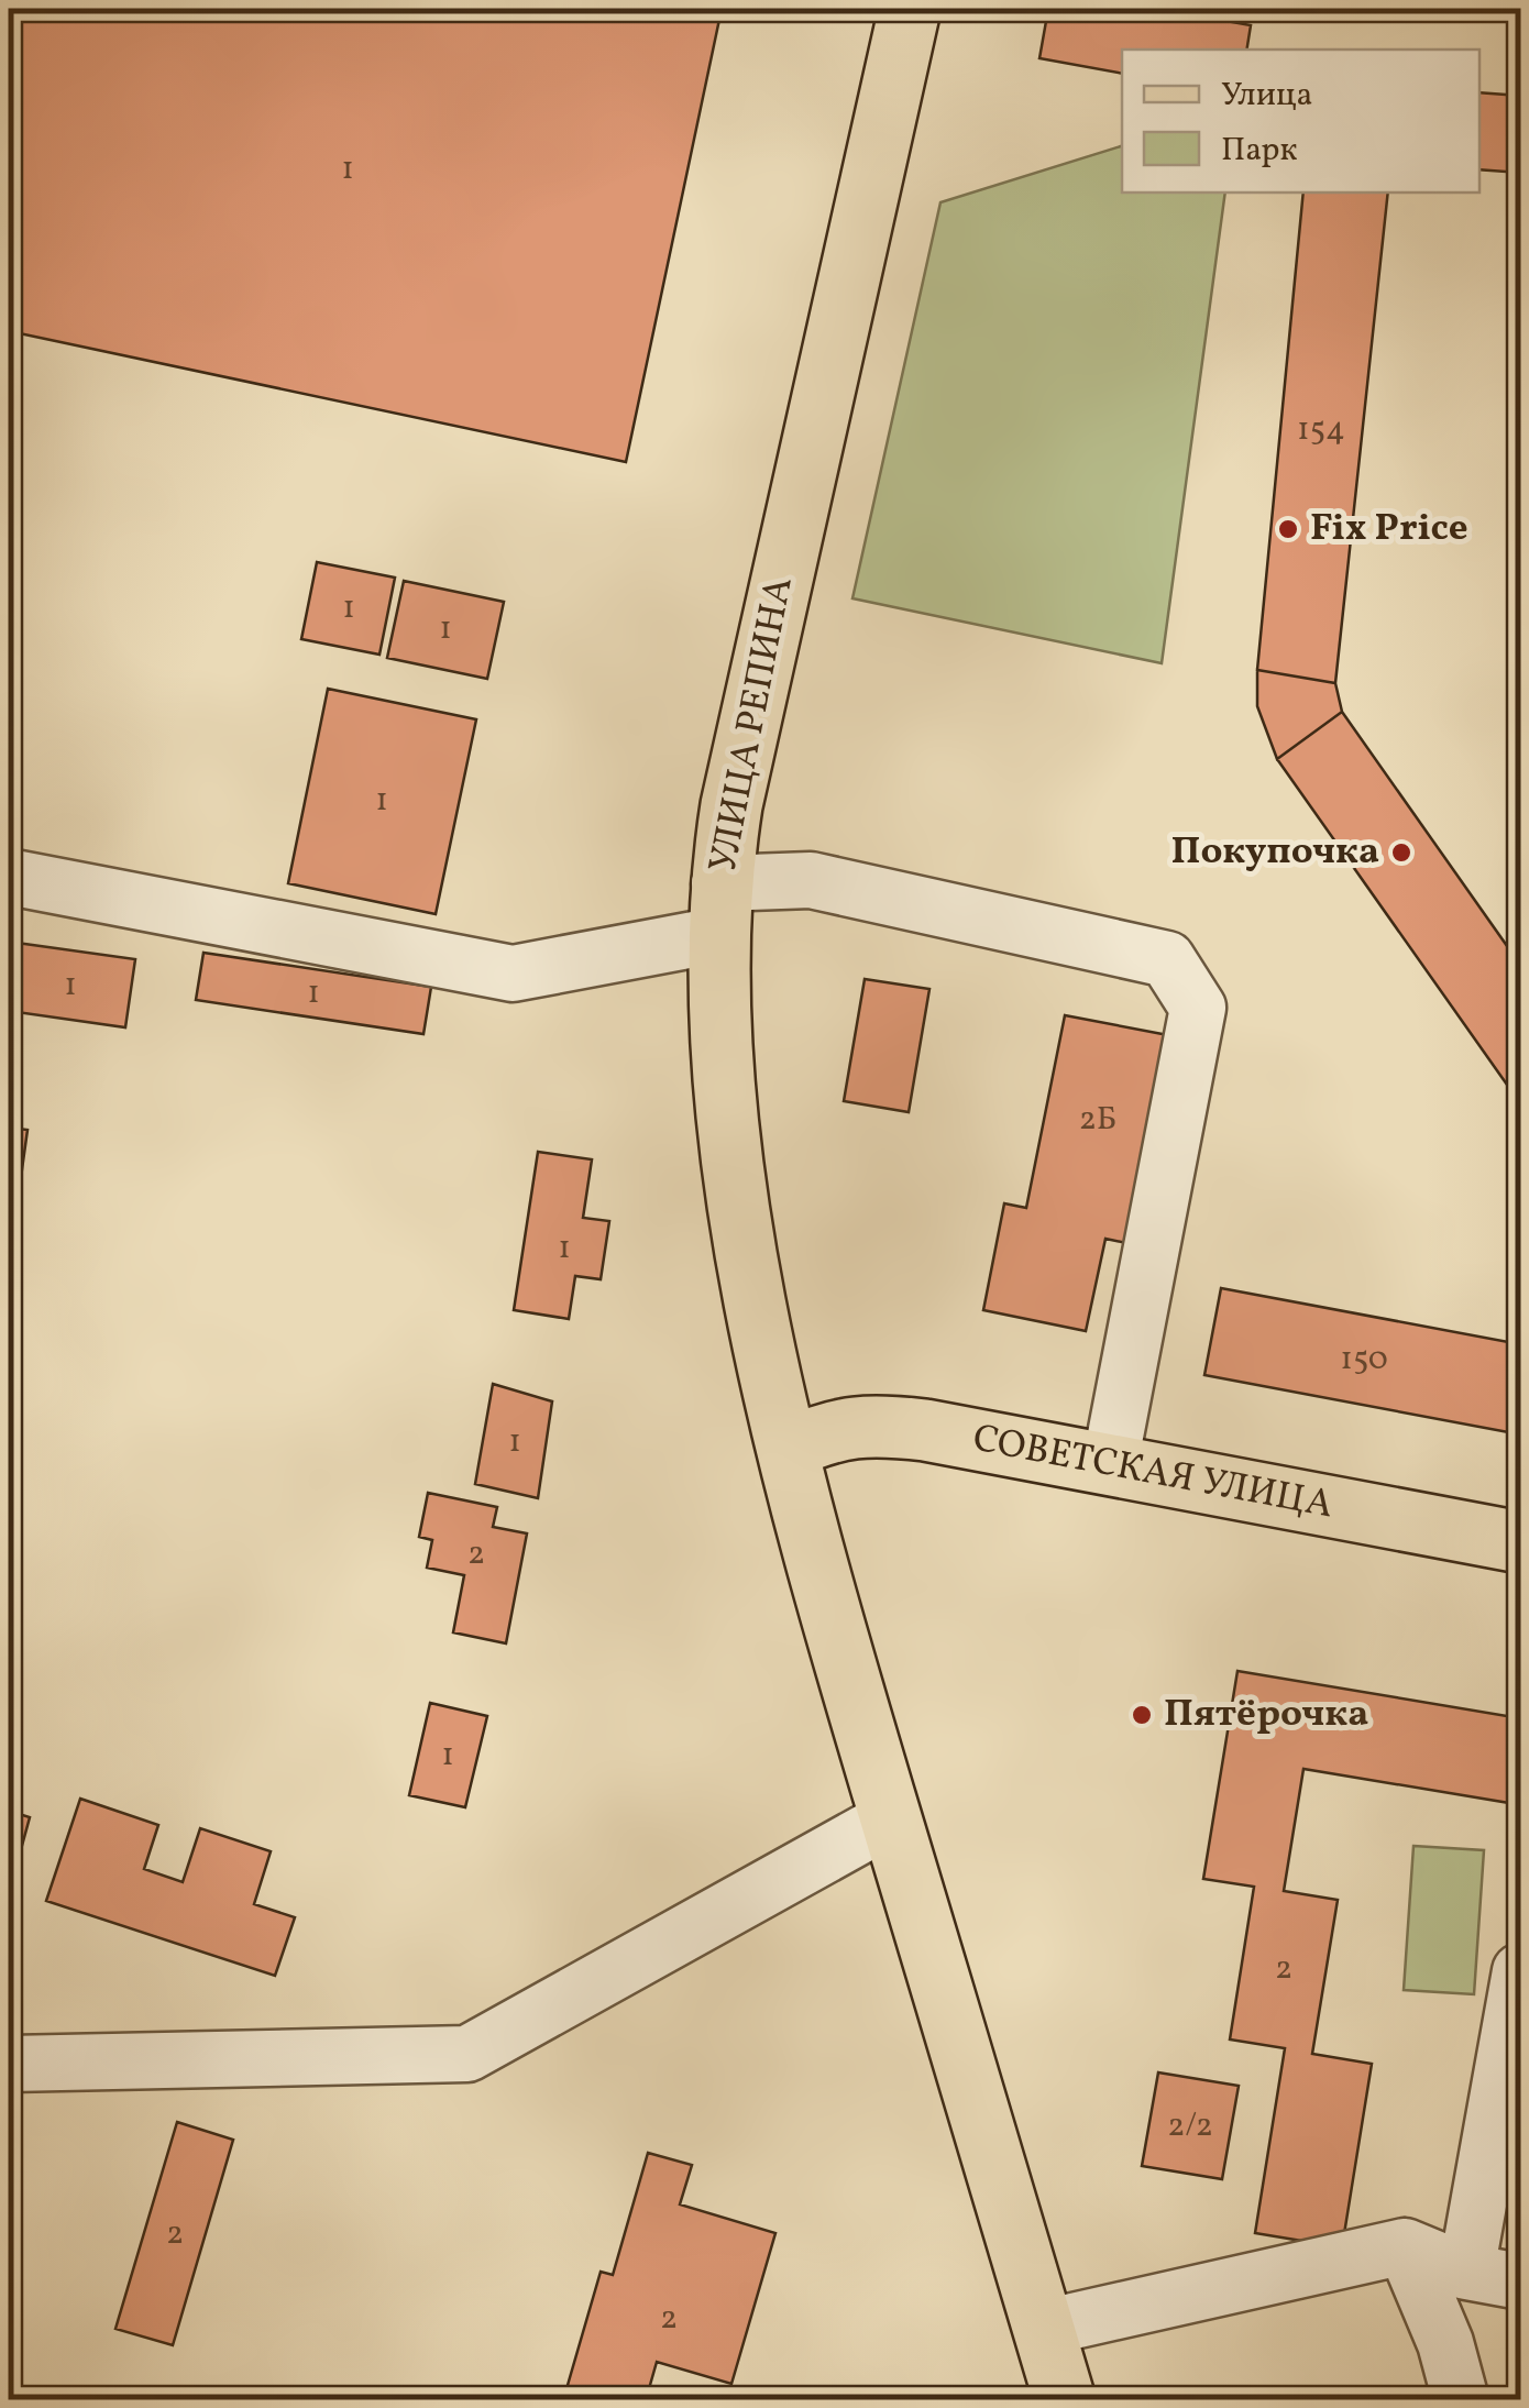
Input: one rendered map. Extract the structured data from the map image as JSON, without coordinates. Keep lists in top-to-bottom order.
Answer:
{
  "streets": {
    "main road": ["УЛИЦА РЕПИНА", "СОВЕТСКАЯ УЛИЦА"]
  },
  "crossings": [
    ["УЛИЦА РЕПИНА", "СОВЕТСКАЯ УЛИЦА"]
  ],
  "places": ["Fix Price", "Покупочка", "Пятёрочка"],
  "house_numbers": [
    "1",
    "154",
    "1",
    "1",
    "1",
    "1",
    "1",
    "2Б",
    "1",
    "150",
    "1",
    "2",
    "1",
    "2",
    "2/2",
    "2",
    "2"
  ],
  "legend": ["Улица", "Парк"]
}
